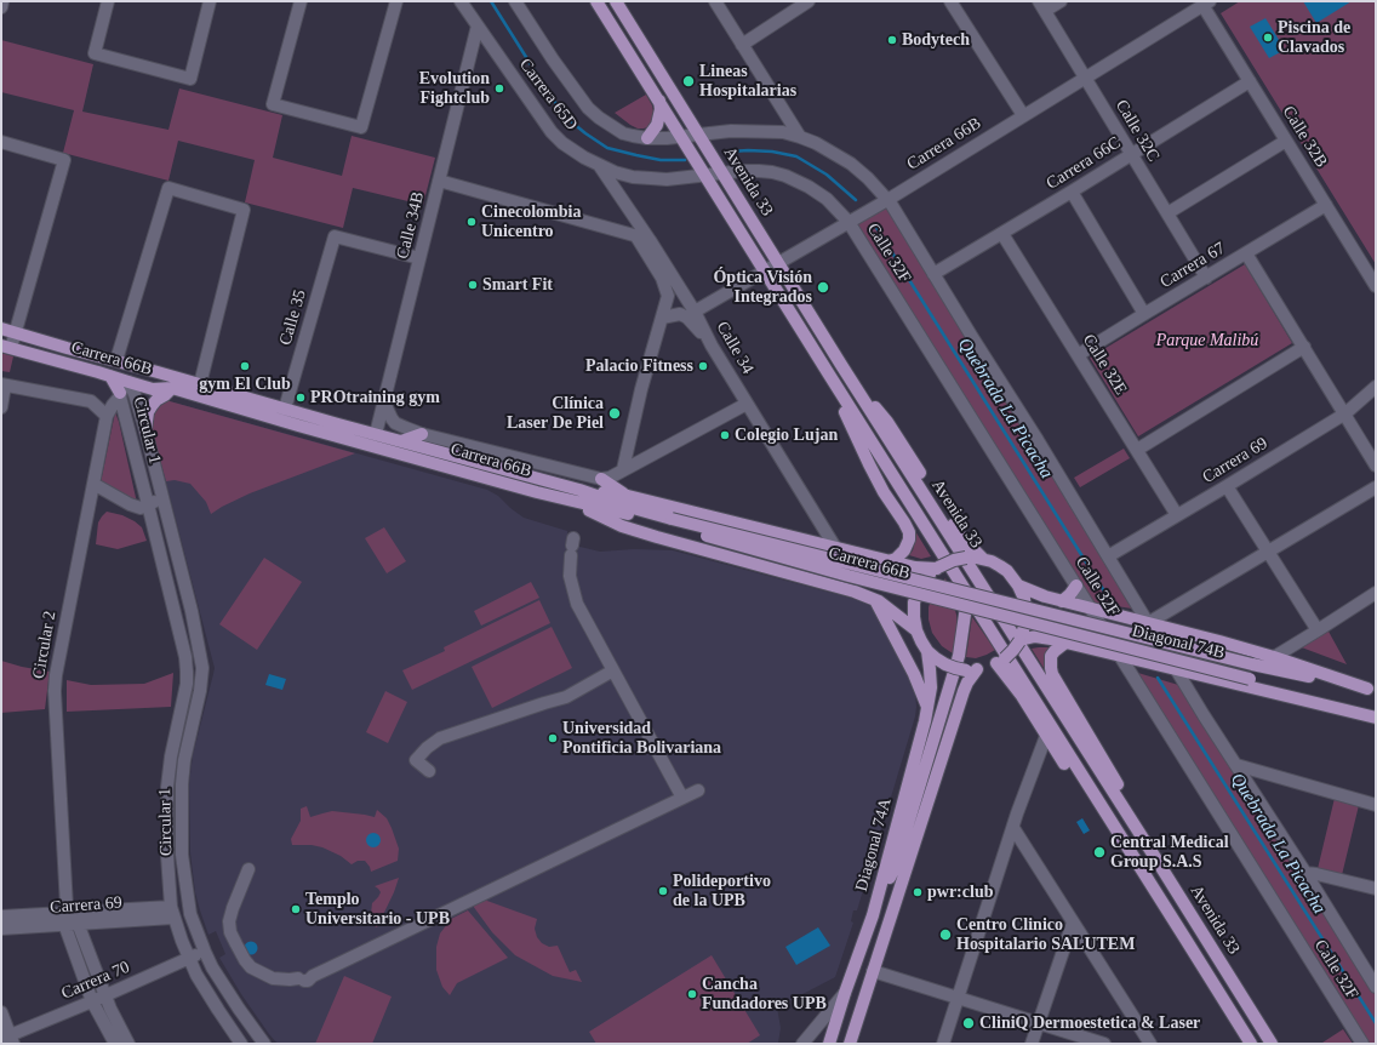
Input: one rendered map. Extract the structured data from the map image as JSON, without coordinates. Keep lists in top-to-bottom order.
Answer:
{
  "streets": {
    "main road": [
      "Carrera 66B",
      "Avenida 33",
      "Diagonal 74B",
      "Diagonal 74A"
    ],
    "street": [
      "Carrera 65D",
      "Calle 32C",
      "Calle 32B",
      "Carrera 66C",
      "Calle 34B",
      "Calle 32F",
      "Carrera 67",
      "Calle 35",
      "Calle 34",
      "Calle 32E",
      "Circular 1",
      "Carrera 69",
      "Circular 2",
      "Carrera 70"
    ]
  },
  "crossings": [
    ["Carrera 65D", "Carrera 66B"],
    ["Carrera 65D", "Avenida 33"],
    ["Carrera 65D", "Calle 34B"],
    ["Carrera 65D", "Calle 32F"],
    ["Carrera 65D", "Calle 34"],
    ["Calle 32C", "Carrera 66B"],
    ["Calle 32C", "Carrera 66C"],
    ["Calle 32C", "Carrera 67"],
    ["Calle 32B", "Carrera 66B"],
    ["Calle 32B", "Carrera 66C"],
    ["Calle 32B", "Carrera 67"],
    ["Carrera 66B", "Avenida 33"],
    ["Carrera 66B", "Calle 34B"],
    ["Carrera 66B", "Calle 32F"],
    ["Carrera 66B", "Calle 35"],
    ["Carrera 66B", "Calle 34"],
    ["Carrera 66B", "Circular 1"],
    ["Carrera 66B", "Diagonal 74B"],
    ["Carrera 66C", "Calle 32F"],
    ["Carrera 66C", "Calle 32E"],
    ["Avenida 33", "Diagonal 74B"],
    ["Calle 34B", "Calle 35"],
    ["Calle 32F", "Carrera 69"],
    ["Carrera 67", "Calle 32E"],
    ["Calle 32E", "Carrera 69"],
    ["Circular 1", "Carrera 69"],
    ["Circular 1", "Circular 2"],
    ["Circular 1", "Carrera 70"],
    ["Carrera 69", "Circular 2"],
    ["Circular 2", "Carrera 70"]
  ],
  "water": ["Quebrada La Picacha"],
  "parks": ["Parque Malibú"],
  "places": [
    "Piscina de Clavados",
    "Bodytech",
    "Lineas Hospitalarias",
    "Evolution Fightclub",
    "Cinecolombia Unicentro",
    "Smart Fit",
    "Óptica Visión Integrados",
    "gym El Club",
    "Palacio Fitness",
    "PROtraining gym",
    "Clínica Laser De Piel",
    "Colegio Lujan",
    "Universidad Pontificia Bolivariana",
    "Central Medical Group S.A.S",
    "Polideportivo de la UPB",
    "pwr:club",
    "Templo Universitario - UPB",
    "Centro Clinico Hospitalario SALUTEM",
    "Cancha Fundadores UPB",
    "CliniQ Dermoestetica & Laser"
  ]
}
